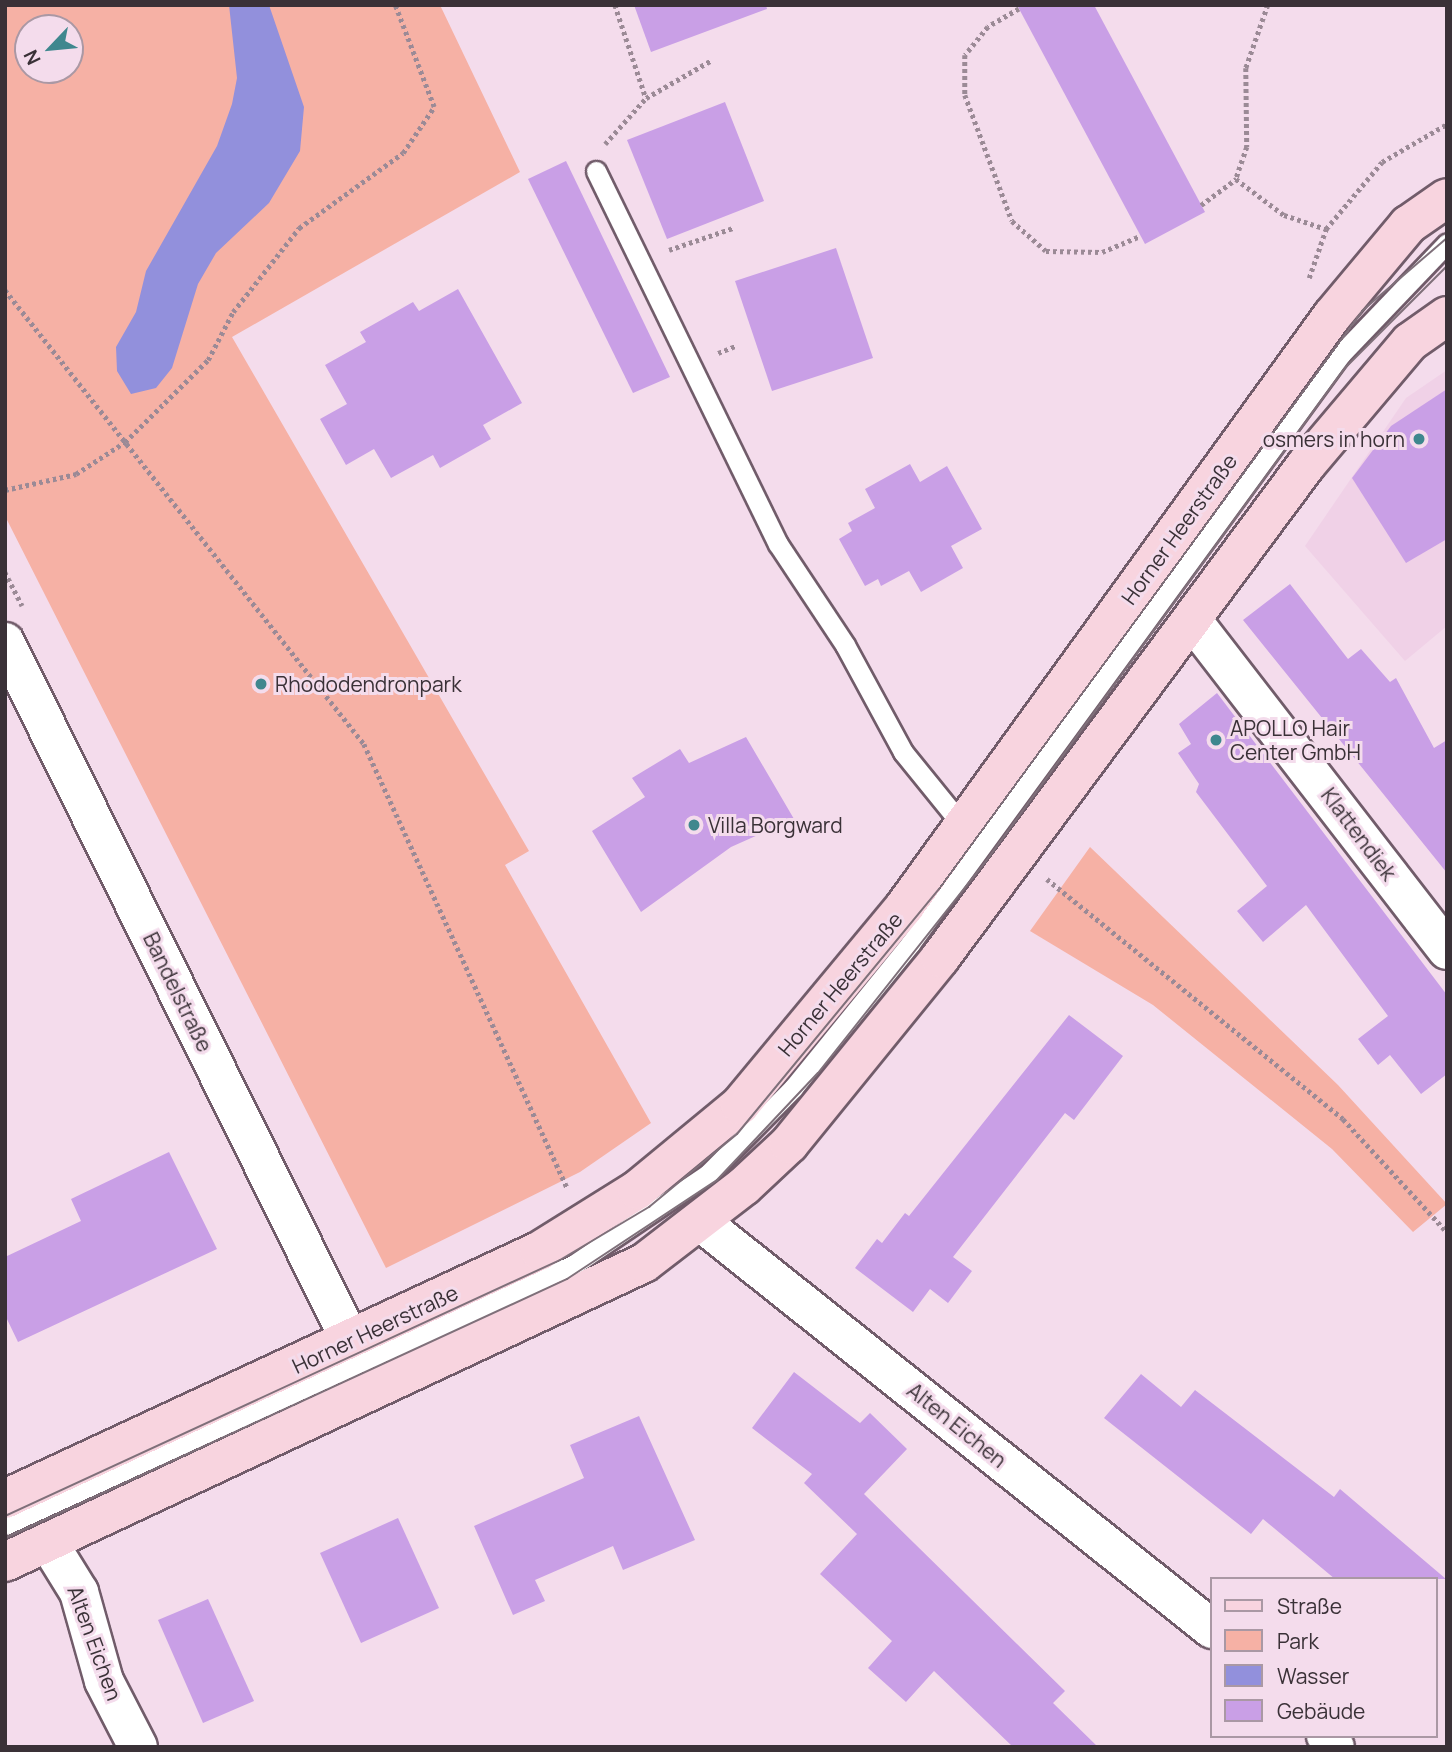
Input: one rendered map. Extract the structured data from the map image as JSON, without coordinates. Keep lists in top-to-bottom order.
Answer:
{
  "streets": {
    "main road": ["Horner Heerstraße"],
    "street": ["Klattendiek", "Bandelstraße", "Alten Eichen"]
  },
  "crossings": [
    ["Horner Heerstraße", "Bandelstraße"]
  ],
  "places": [
    "osmers in horn",
    "Rhododendronpark",
    "APOLLO Hair Center GmbH",
    "Villa Borgward"
  ],
  "legend": [
    "Straße",
    "Park",
    "Wasser",
    "Gebäude"
  ],
  "north": "bottom left"
}
